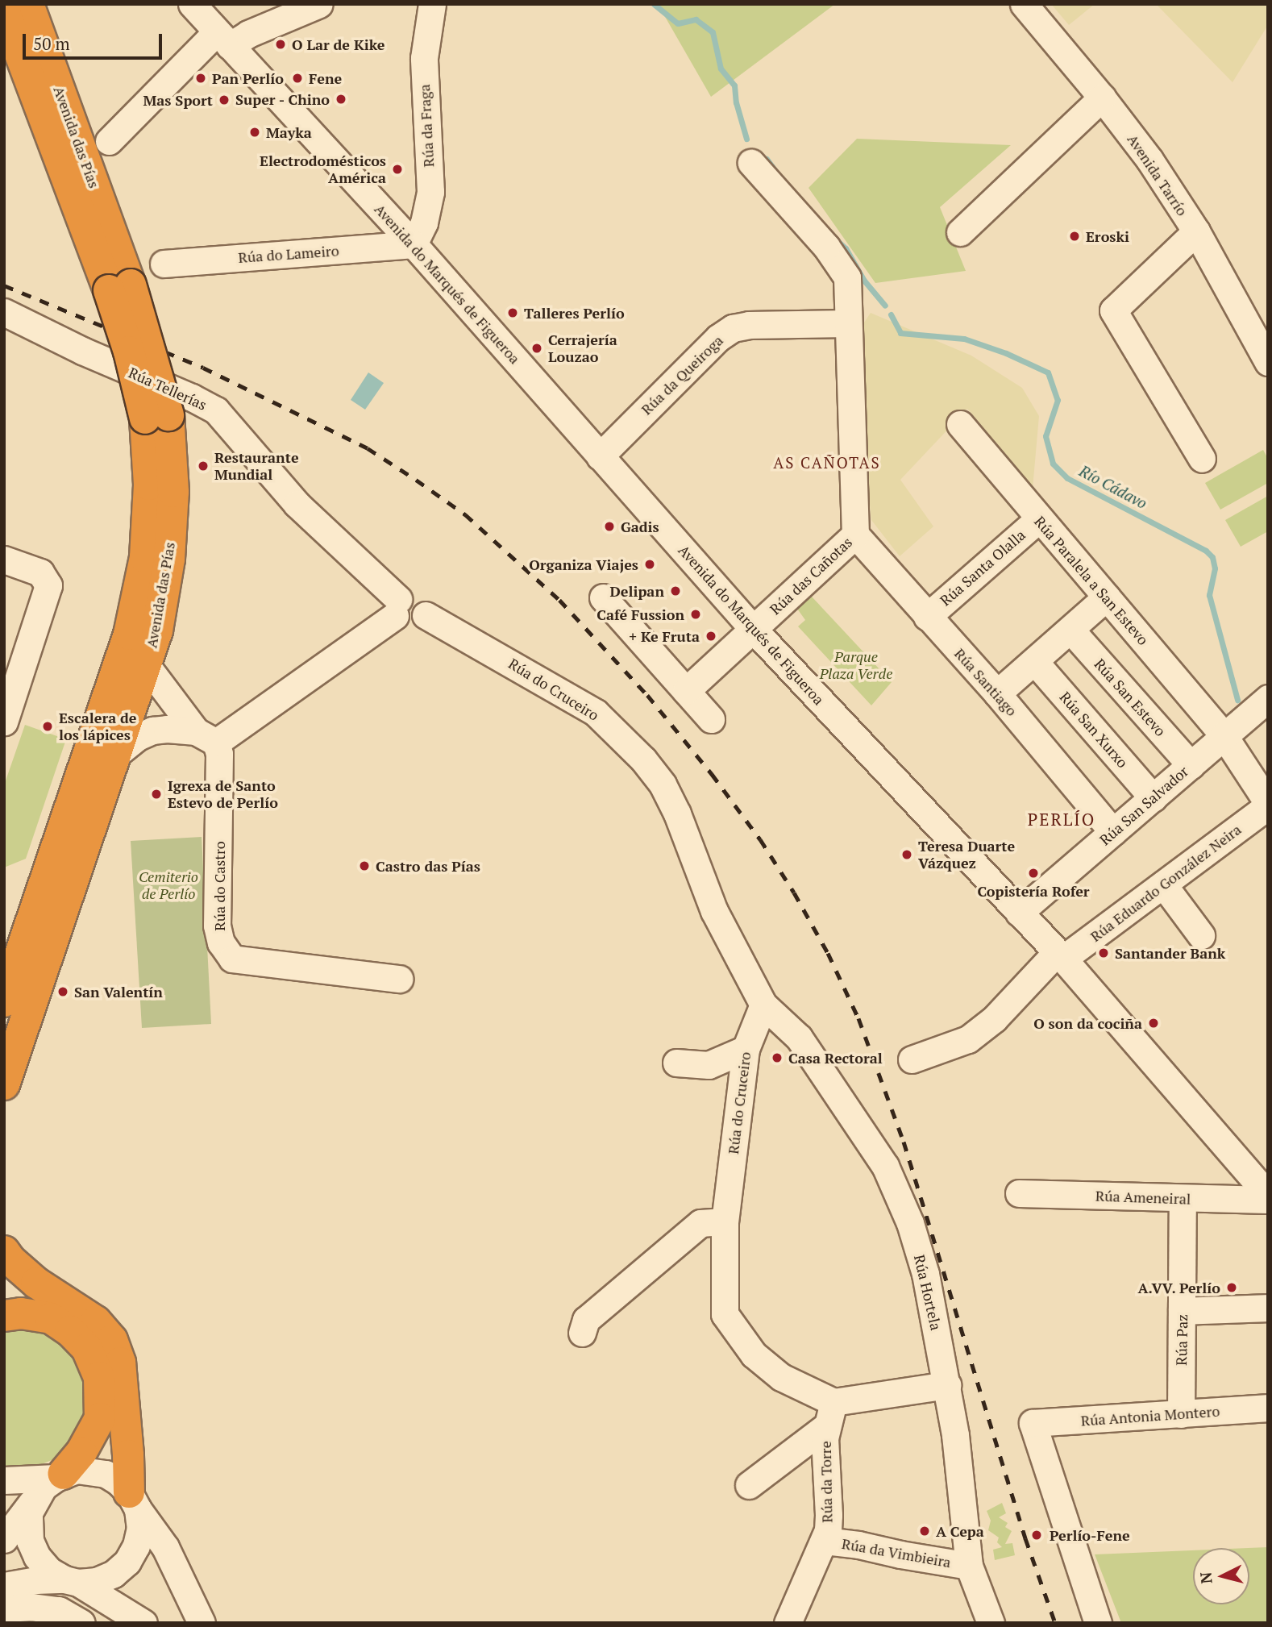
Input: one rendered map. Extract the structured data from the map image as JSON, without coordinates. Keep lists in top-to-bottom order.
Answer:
{
  "streets": {
    "highway": ["Avenida das Pías"],
    "street": [
      "Rúa da Fraga",
      "Avenida Tarrío",
      "Rúa do Lameiro",
      "Avenida do Marqués de Figueroa",
      "Rúa da Queiroga",
      "Rúa Tellerías",
      "Rúa Santa Olalla",
      "Rúa das Cañotas",
      "Rúa Paralela a San Estevo",
      "Rúa Santiago",
      "Rúa do Cruceiro",
      "Rúa San Estevo",
      "Rúa San Xurxo",
      "Rúa San Salvador",
      "Rúa Eduardo González Neira",
      "Rúa do Castro",
      "Rúa Ameneiral",
      "Rúa Hortela",
      "Rúa Paz",
      "Rúa Antonia Montero",
      "Rúa da Torre",
      "Rúa da Vimbieira"
    ]
  },
  "crossings": [
    ["Rúa da Fraga", "Rúa do Lameiro"],
    ["Rúa da Fraga", "Avenida do Marqués de Figueroa"],
    ["Rúa do Lameiro", "Avenida do Marqués de Figueroa"],
    ["Avenida do Marqués de Figueroa", "Rúa da Queiroga"],
    ["Avenida do Marqués de Figueroa", "Rúa das Cañotas"],
    ["Avenida do Marqués de Figueroa", "Rúa San Salvador"],
    ["Avenida do Marqués de Figueroa", "Rúa Eduardo González Neira"],
    ["Rúa da Queiroga", "Rúa das Cañotas"],
    ["Rúa Tellerías", "Rúa do Cruceiro"],
    ["Rúa Santa Olalla", "Rúa Paralela a San Estevo"],
    ["Rúa Santa Olalla", "Rúa Santiago"],
    ["Rúa das Cañotas", "Rúa Santiago"],
    ["Rúa Paralela a San Estevo", "Rúa San Salvador"],
    ["Rúa Paralela a San Estevo", "Rúa Eduardo González Neira"],
    ["Rúa Santiago", "Rúa San Salvador"],
    ["Rúa do Cruceiro", "Rúa Hortela"],
    ["Rúa do Cruceiro", "Rúa da Torre"],
    ["Rúa San Estevo", "Rúa San Salvador"],
    ["Rúa San Xurxo", "Rúa San Salvador"],
    ["Rúa Ameneiral", "Rúa Paz"],
    ["Rúa Hortela", "Rúa da Vimbieira"],
    ["Rúa Paz", "Rúa Antonia Montero"],
    ["Rúa da Torre", "Rúa da Vimbieira"]
  ],
  "districts": ["AS CAÑOTAS", "PERLÍO"],
  "water": ["Río Cádavo"],
  "parks": ["Parque Plaza Verde", "Cemiterio de Perlío"],
  "places": [
    "O Lar de Kike",
    "Pan Perlío",
    "Fene",
    "Super - Chino",
    "Mas Sport",
    "Mayka",
    "Electrodomésticos América",
    "Eroski",
    "Talleres Perlío",
    "Cerrajería Louzao",
    "Restaurante Mundial",
    "Gadis",
    "Organiza Viajes",
    "Delipan",
    "Café Fussion",
    "+ Ke Fruta",
    "Escalera de los lápices",
    "Igrexa de Santo Estevo de Perlío",
    "Teresa Duarte Vázquez",
    "Castro das Pías",
    "Copistería Rofer",
    "Santander Bank",
    "San Valentín",
    "O son da cociña",
    "Casa Rectoral",
    "A.VV. Perlío",
    "A Cepa",
    "Perlío-Fene"
  ],
  "scale_bar": "50 m",
  "north": "left"
}
